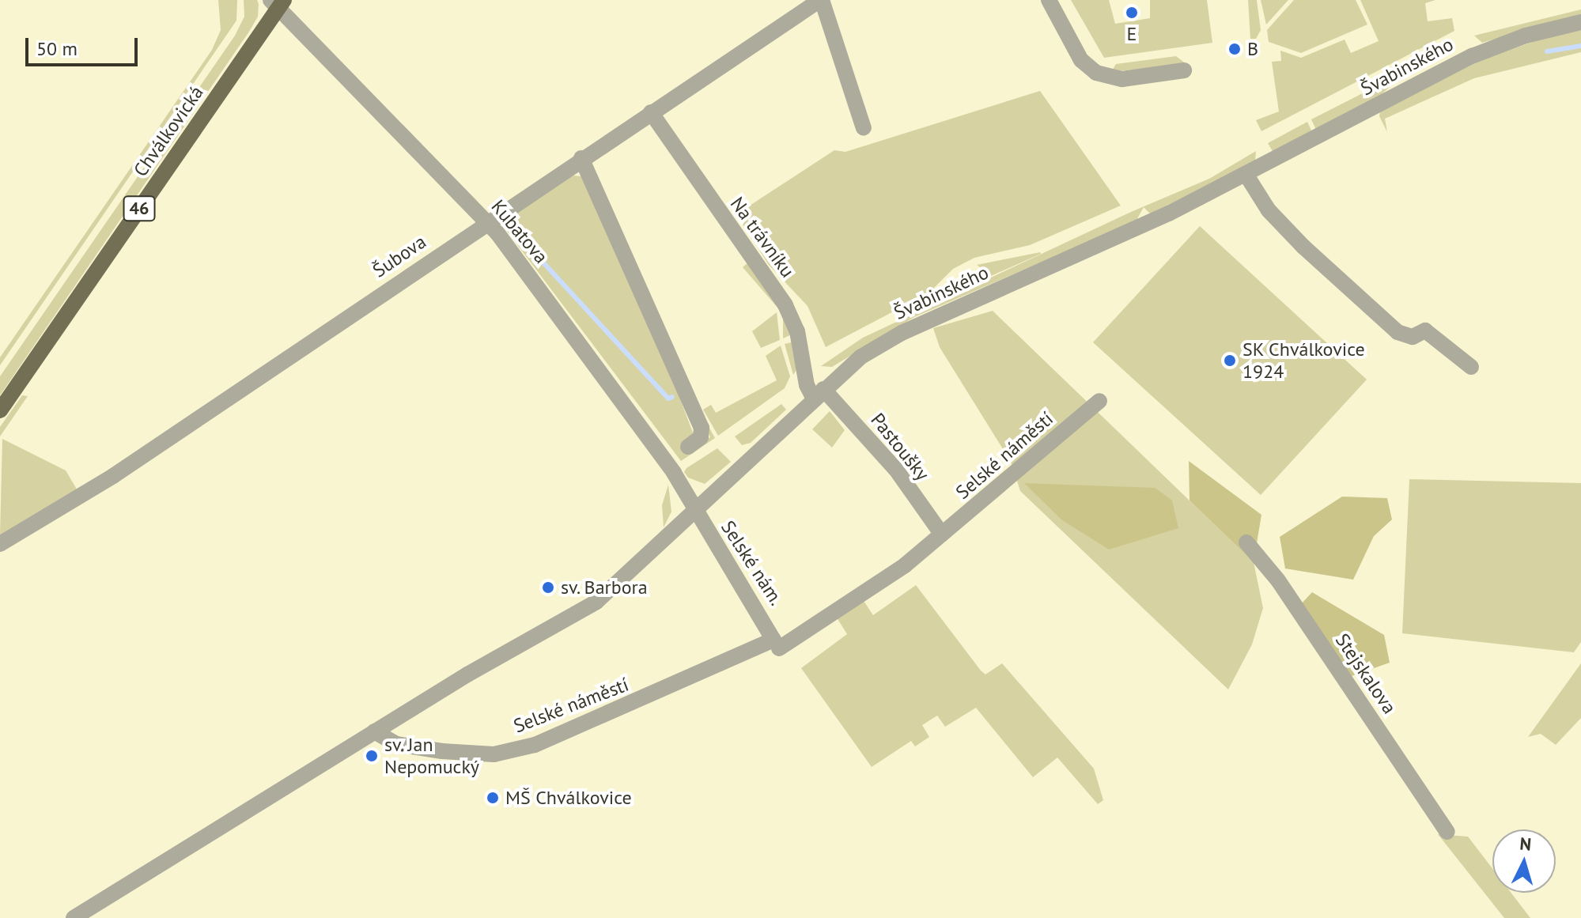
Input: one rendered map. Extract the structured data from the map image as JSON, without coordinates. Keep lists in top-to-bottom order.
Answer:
{
  "streets": {
    "main road": ["Chválkovická", "46"],
    "street": [
      "Švabinského",
      "Kubatova",
      "Na trávníku",
      "Šubova",
      "Pastoušky",
      "Selské náměstí",
      "Selské nám.",
      "Stejskalova"
    ]
  },
  "crossings": [
    ["Švabinského", "Kubatova"],
    ["Švabinského", "Na trávníku"],
    ["Švabinského", "Pastoušky"],
    ["Švabinského", "Selské nám."],
    ["Chválkovická", "Kubatova"],
    ["Kubatova", "Šubova"],
    ["Kubatova", "Selské nám."],
    ["Na trávníku", "Šubova"],
    ["Na trávníku", "Pastoušky"],
    ["Pastoušky", "Selské náměstí"],
    ["Selské náměstí", "Selské nám."]
  ],
  "places": [
    "E",
    "B",
    "SK Chválkovice 1924",
    "sv. Barbora",
    "sv. Jan Nepomucký",
    "MŠ Chválkovice"
  ],
  "scale_bar": "50 m",
  "north": "top"
}
